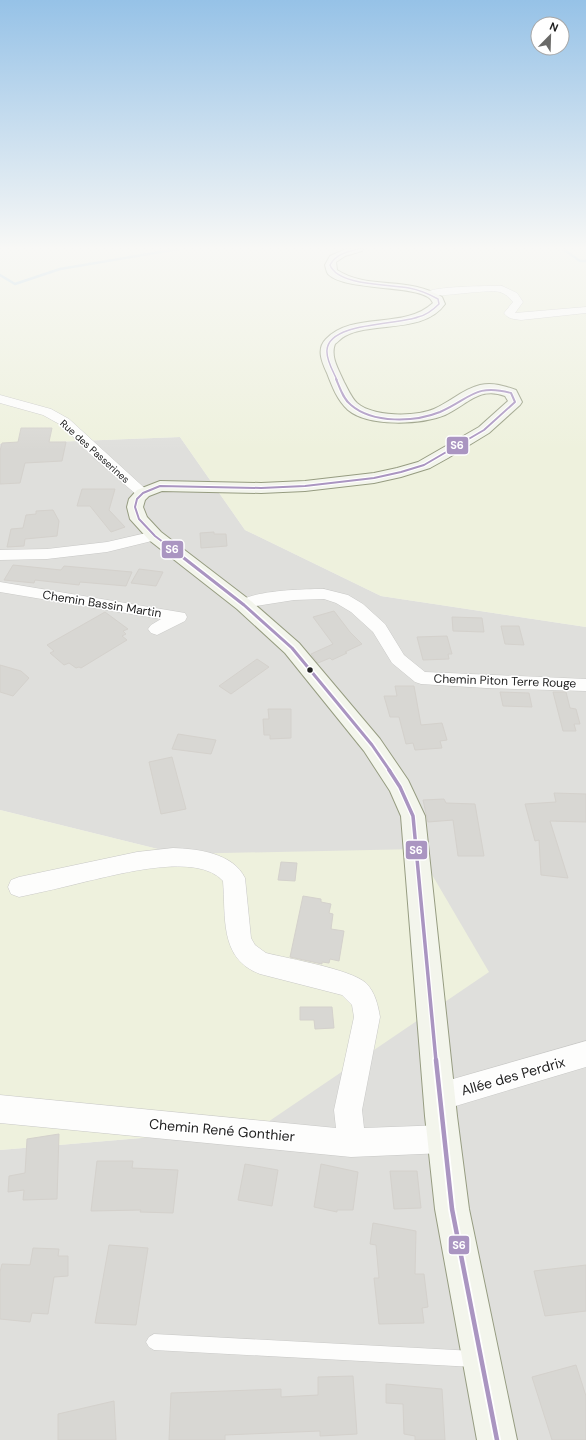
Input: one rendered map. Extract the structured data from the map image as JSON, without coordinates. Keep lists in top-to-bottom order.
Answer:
{
  "streets": {
    "street": [
      "Rue des Passerines",
      "Chemin Bassin Martin",
      "Chemin Piton Terre Rouge",
      "Allée des Perdrix",
      "Chemin René Gonthier"
    ]
  },
  "lines": ["transit line S6"],
  "north": "top right"
}
